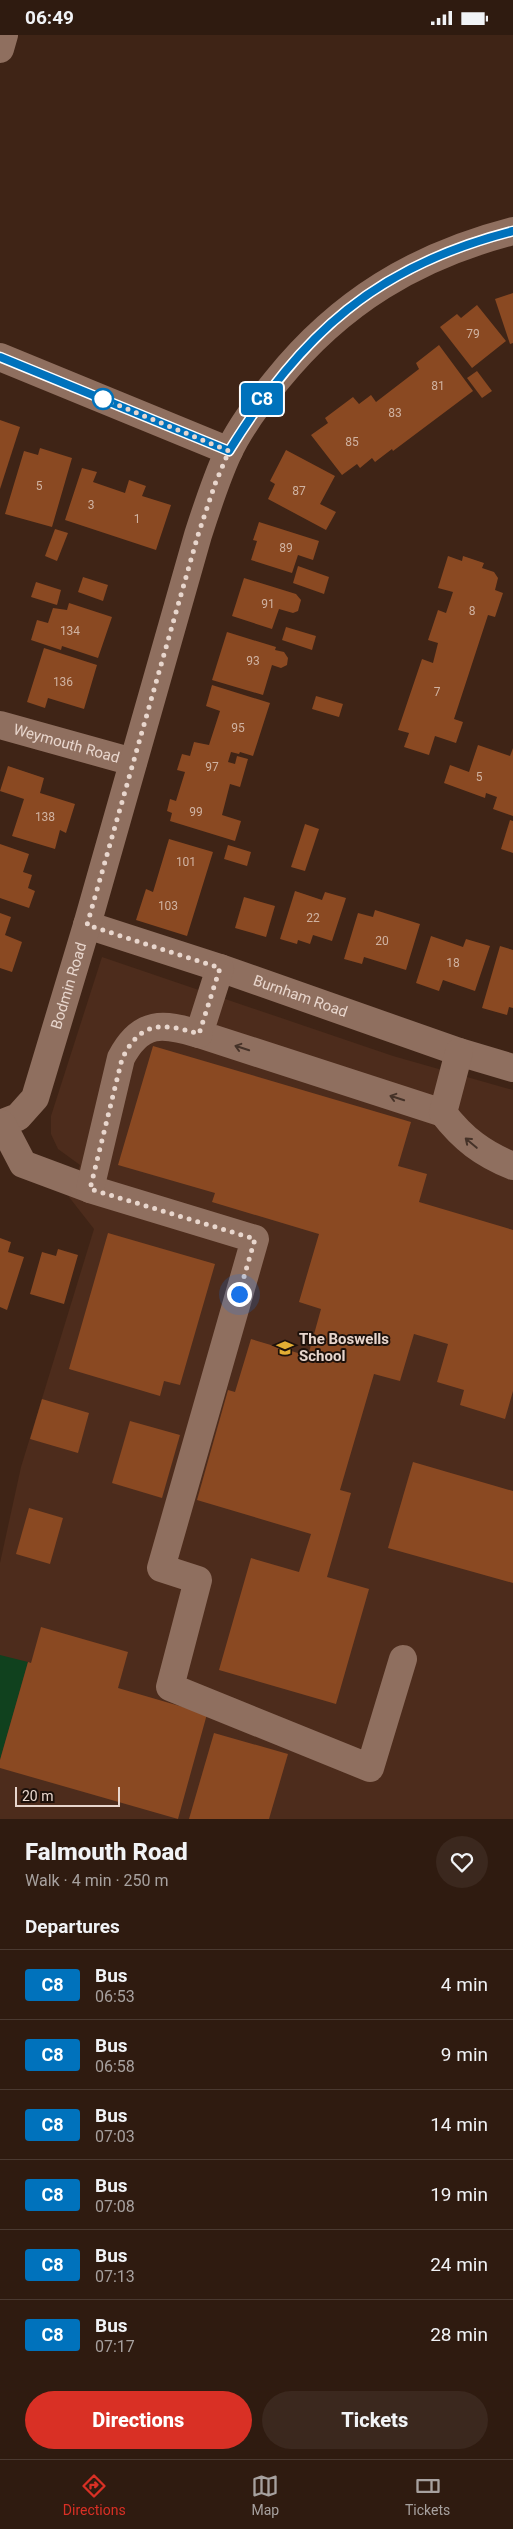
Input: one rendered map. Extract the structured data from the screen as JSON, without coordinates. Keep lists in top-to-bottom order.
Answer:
{
  "streets": {
    "street": ["Weymouth Road", "Bodmin Road", "Burnham Road"]
  },
  "crossings": [
    ["Weymouth Road", "Bodmin Road"],
    ["Bodmin Road", "Burnham Road"]
  ],
  "places": {
    "school or university": ["The Boswells School"]
  },
  "lines": ["bus line C8"],
  "house_numbers": [
    "79",
    "81",
    "83",
    "85",
    "5",
    "87",
    "3",
    "1",
    "89",
    "91",
    "8",
    "134",
    "93",
    "136",
    "7",
    "95",
    "97",
    "5",
    "99",
    "138",
    "101",
    "103",
    "22",
    "20",
    "18"
  ],
  "scale_bar": "20 m",
  "page": {
    "status": "06:49",
    "on_map": "C8",
    "scale": "20 m",
    "heading": [
      ["Falmouth Road", "Walk · 4 min · 250 m"],
      "Departures"
    ],
    "list": [
      {
        "mark": "C8",
        "name": "Bus",
        "note": "06:53",
        "value": "4 min"
      },
      {
        "mark": "C8",
        "name": "Bus",
        "note": "06:58",
        "value": "9 min"
      },
      {
        "mark": "C8",
        "name": "Bus",
        "note": "07:03",
        "value": "14 min"
      },
      {
        "mark": "C8",
        "name": "Bus",
        "note": "07:08",
        "value": "19 min"
      },
      {
        "mark": "C8",
        "name": "Bus",
        "note": "07:13",
        "value": "24 min"
      },
      {
        "mark": "C8",
        "name": "Bus",
        "note": "07:17",
        "value": "28 min"
      }
    ],
    "buttons": ["Directions", "Tickets"],
    "tabs": ["Directions", "Map", "Tickets"]
  }
}
